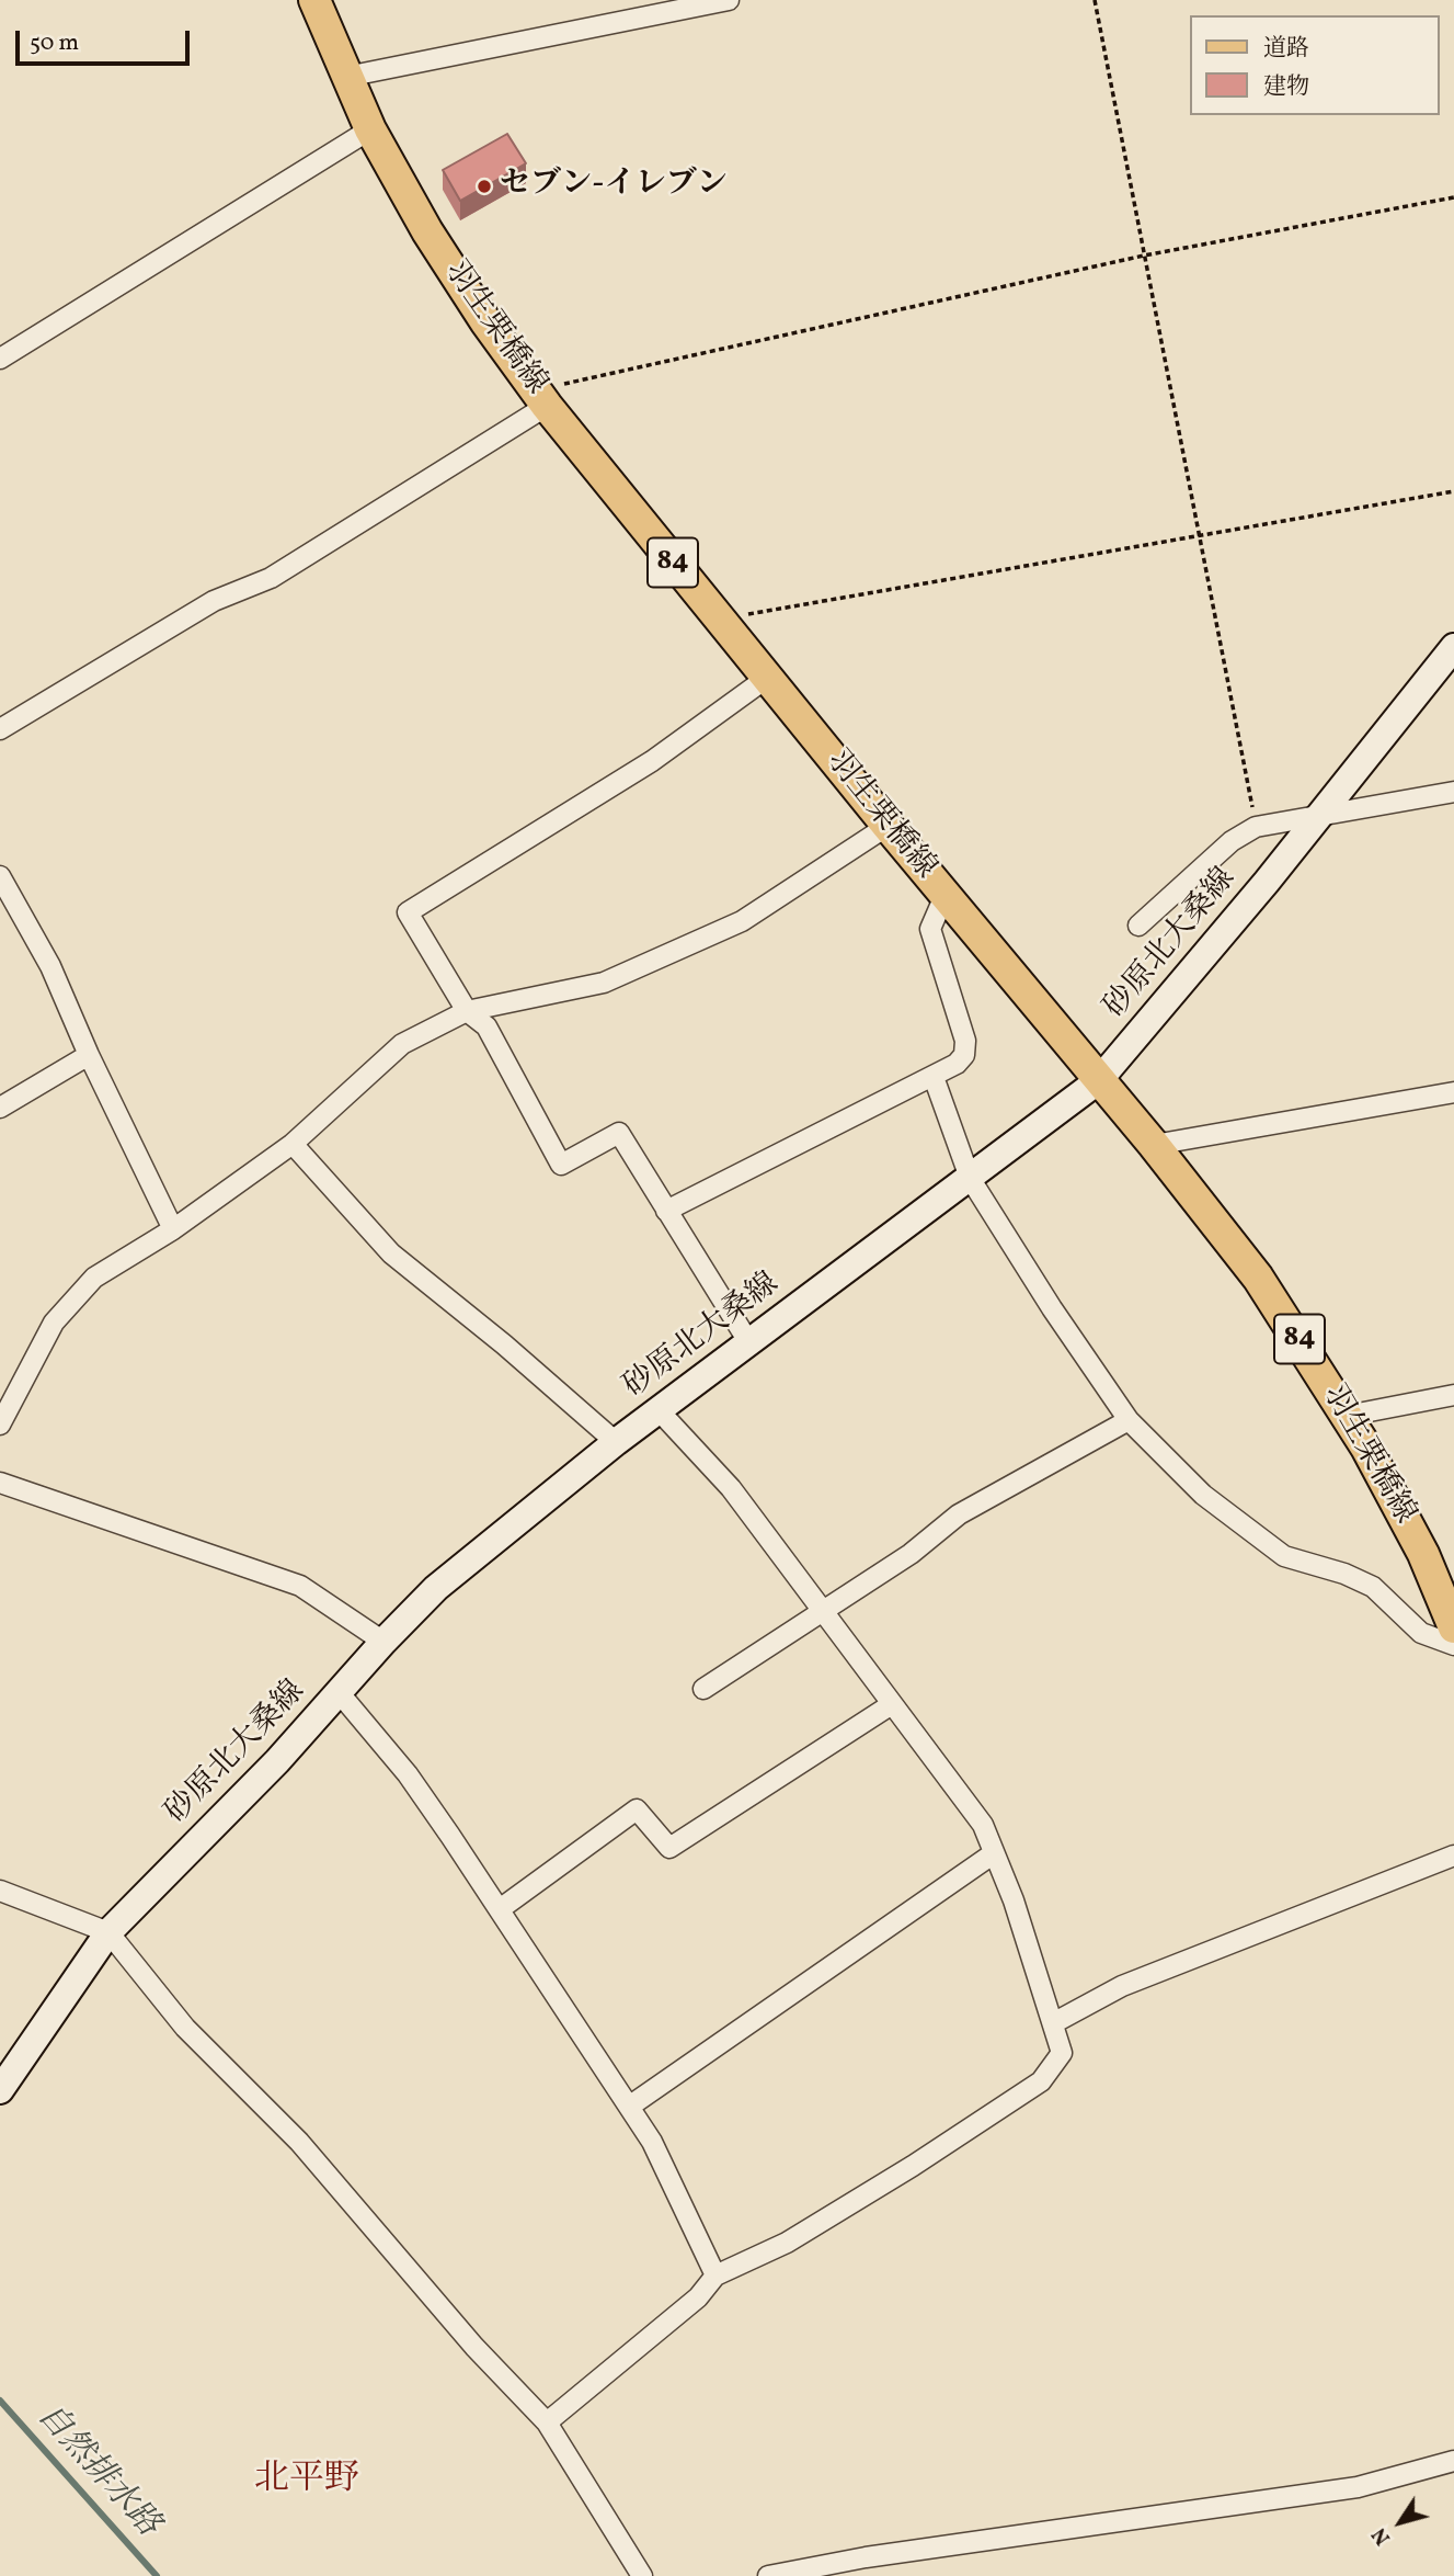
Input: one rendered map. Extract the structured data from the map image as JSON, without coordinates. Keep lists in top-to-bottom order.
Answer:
{
  "streets": {
    "main road": ["羽生栗橋線", "84", "砂原北大桑線"]
  },
  "crossings": [
    ["羽生栗橋線", "砂原北大桑線"]
  ],
  "districts": ["北平野"],
  "water": ["自然排水路"],
  "places": ["セブン-イレブン"],
  "legend": ["道路", "建物"],
  "scale_bar": "50 m",
  "north": "bottom left"
}
